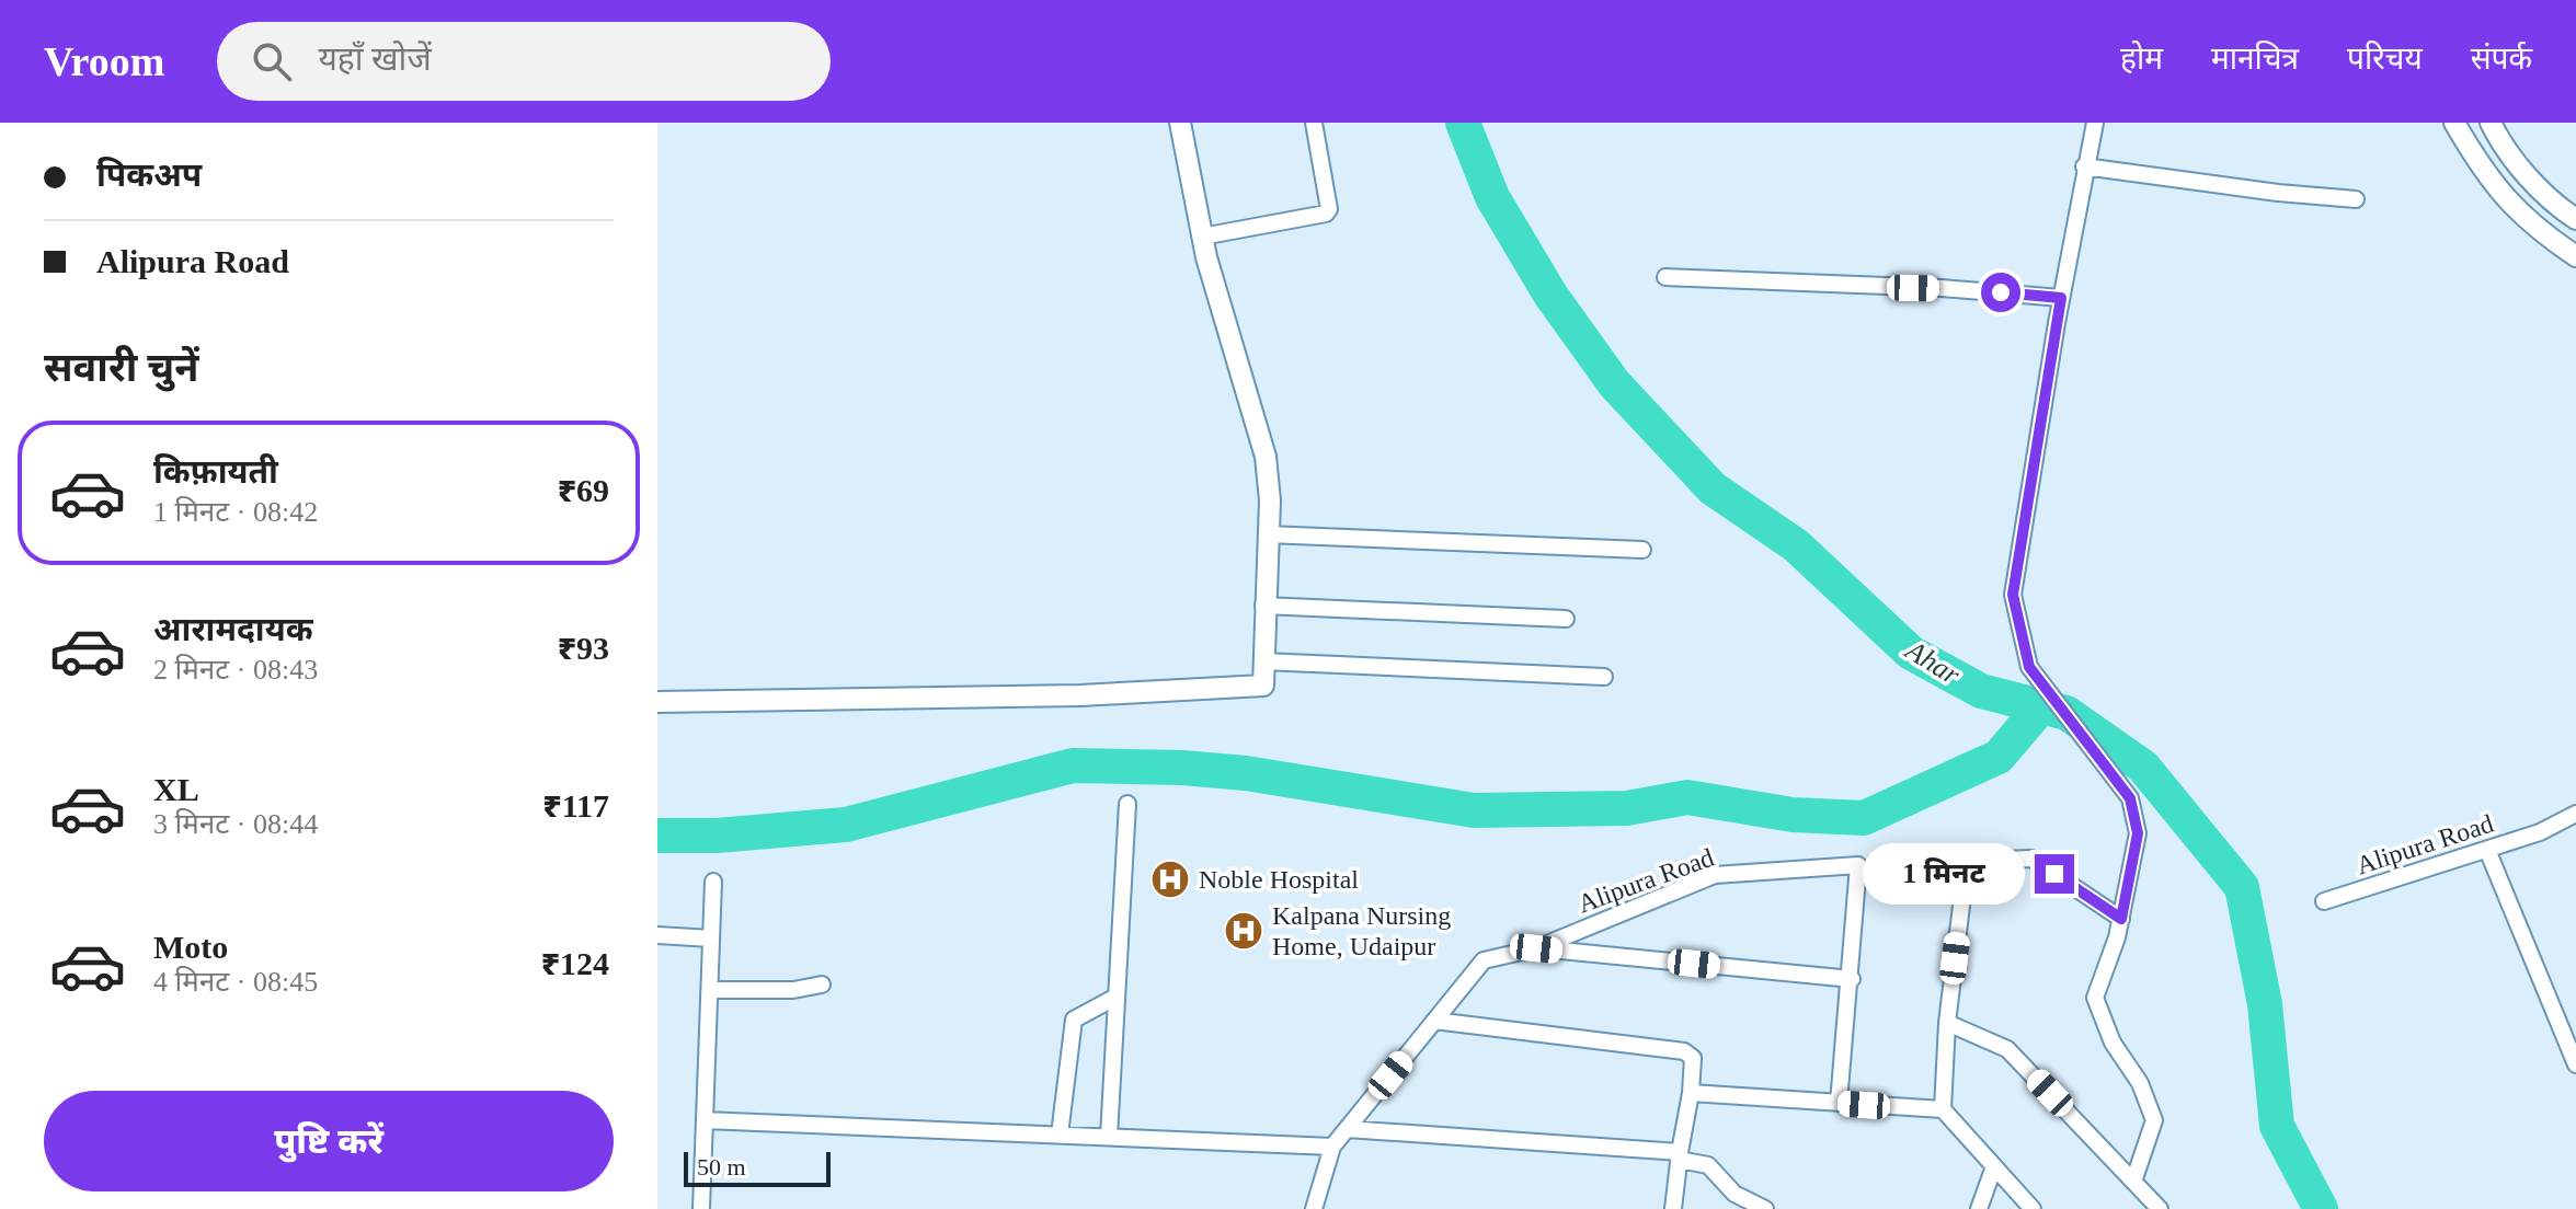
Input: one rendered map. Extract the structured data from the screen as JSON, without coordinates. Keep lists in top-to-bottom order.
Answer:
{
  "streets": {
    "street": ["Alipura Road"]
  },
  "water": ["Ahar"],
  "places": {
    "hospital": ["Noble Hospital", "Kalpana Nursing Home, Udaipur"]
  },
  "scale_bar": "50 m",
  "page": {
    "header": "Vroom",
    "search": "यहाँ खोजें",
    "nav": [
      "होम",
      "मानचित्र",
      "परिचय",
      "संपर्क"
    ],
    "banner": ["पिकअप", "Alipura Road"],
    "heading": "सवारी चुनें",
    "list": [
      {
        "name": "किफ़ायती",
        "note": "1 मिनट · 08:42",
        "value": "₹69"
      },
      {
        "name": "आरामदायक",
        "note": "2 मिनट · 08:43",
        "value": "₹93"
      },
      {
        "name": "XL",
        "note": "3 मिनट · 08:44",
        "value": "₹117"
      },
      {
        "name": "Moto",
        "note": "4 मिनट · 08:45",
        "value": "₹124"
      }
    ],
    "bubble": "1 मिनट",
    "buttons": "पुष्टि करें",
    "scale": "50 m"
  }
}
